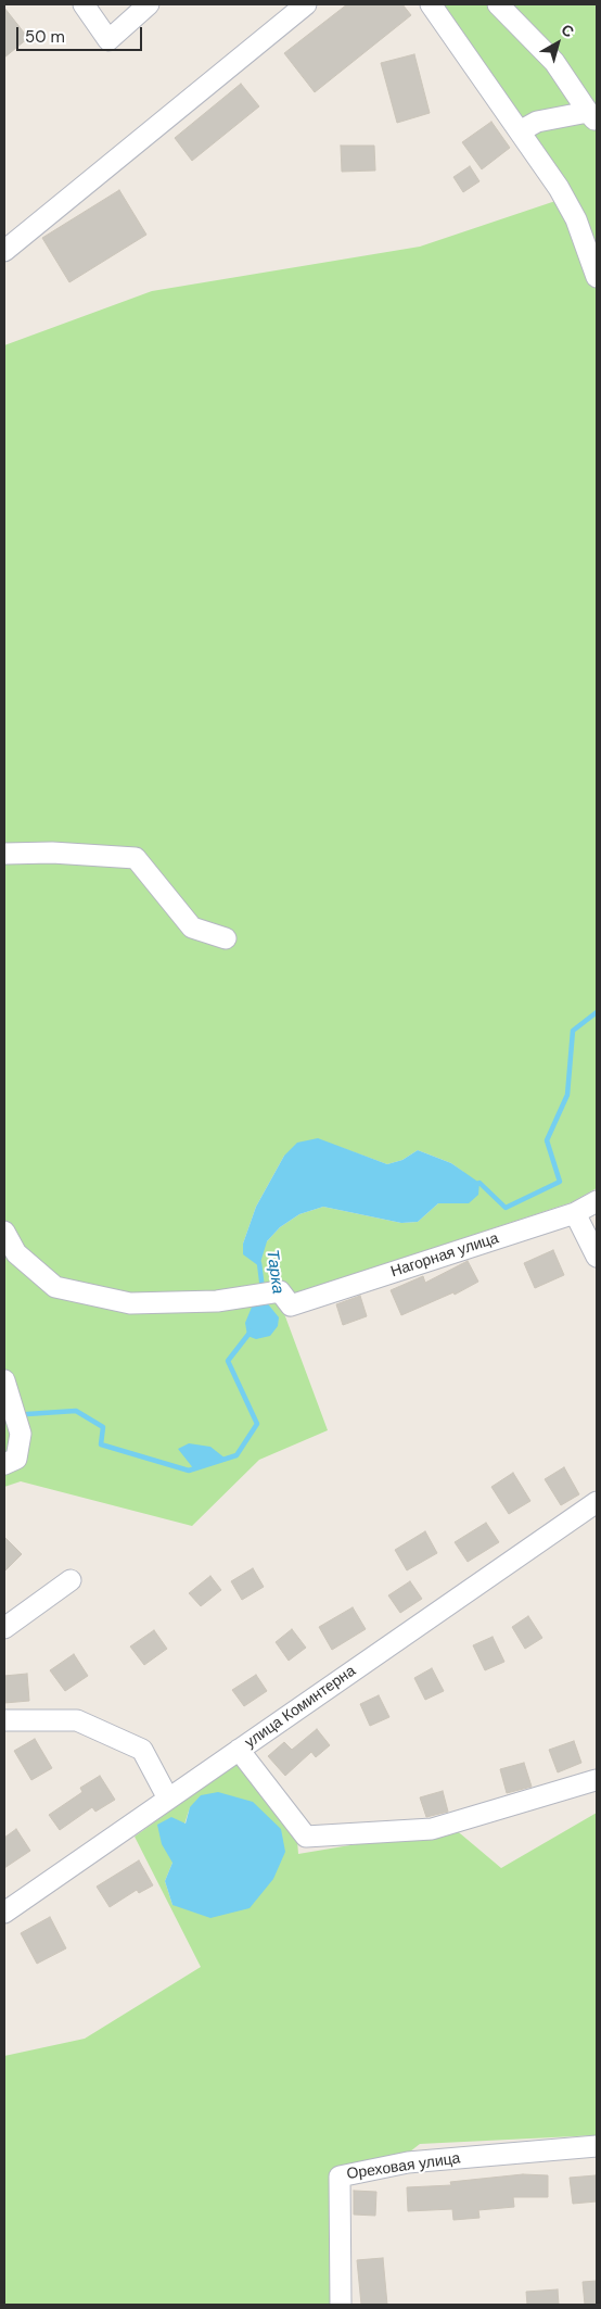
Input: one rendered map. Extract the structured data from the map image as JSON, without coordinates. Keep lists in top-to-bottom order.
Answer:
{
  "streets": {
    "street": ["Нагорная улица", "улица Коминтерна", "Ореховая улица"]
  },
  "water": ["Тарка"],
  "scale_bar": "50 m",
  "north": "top right"
}
